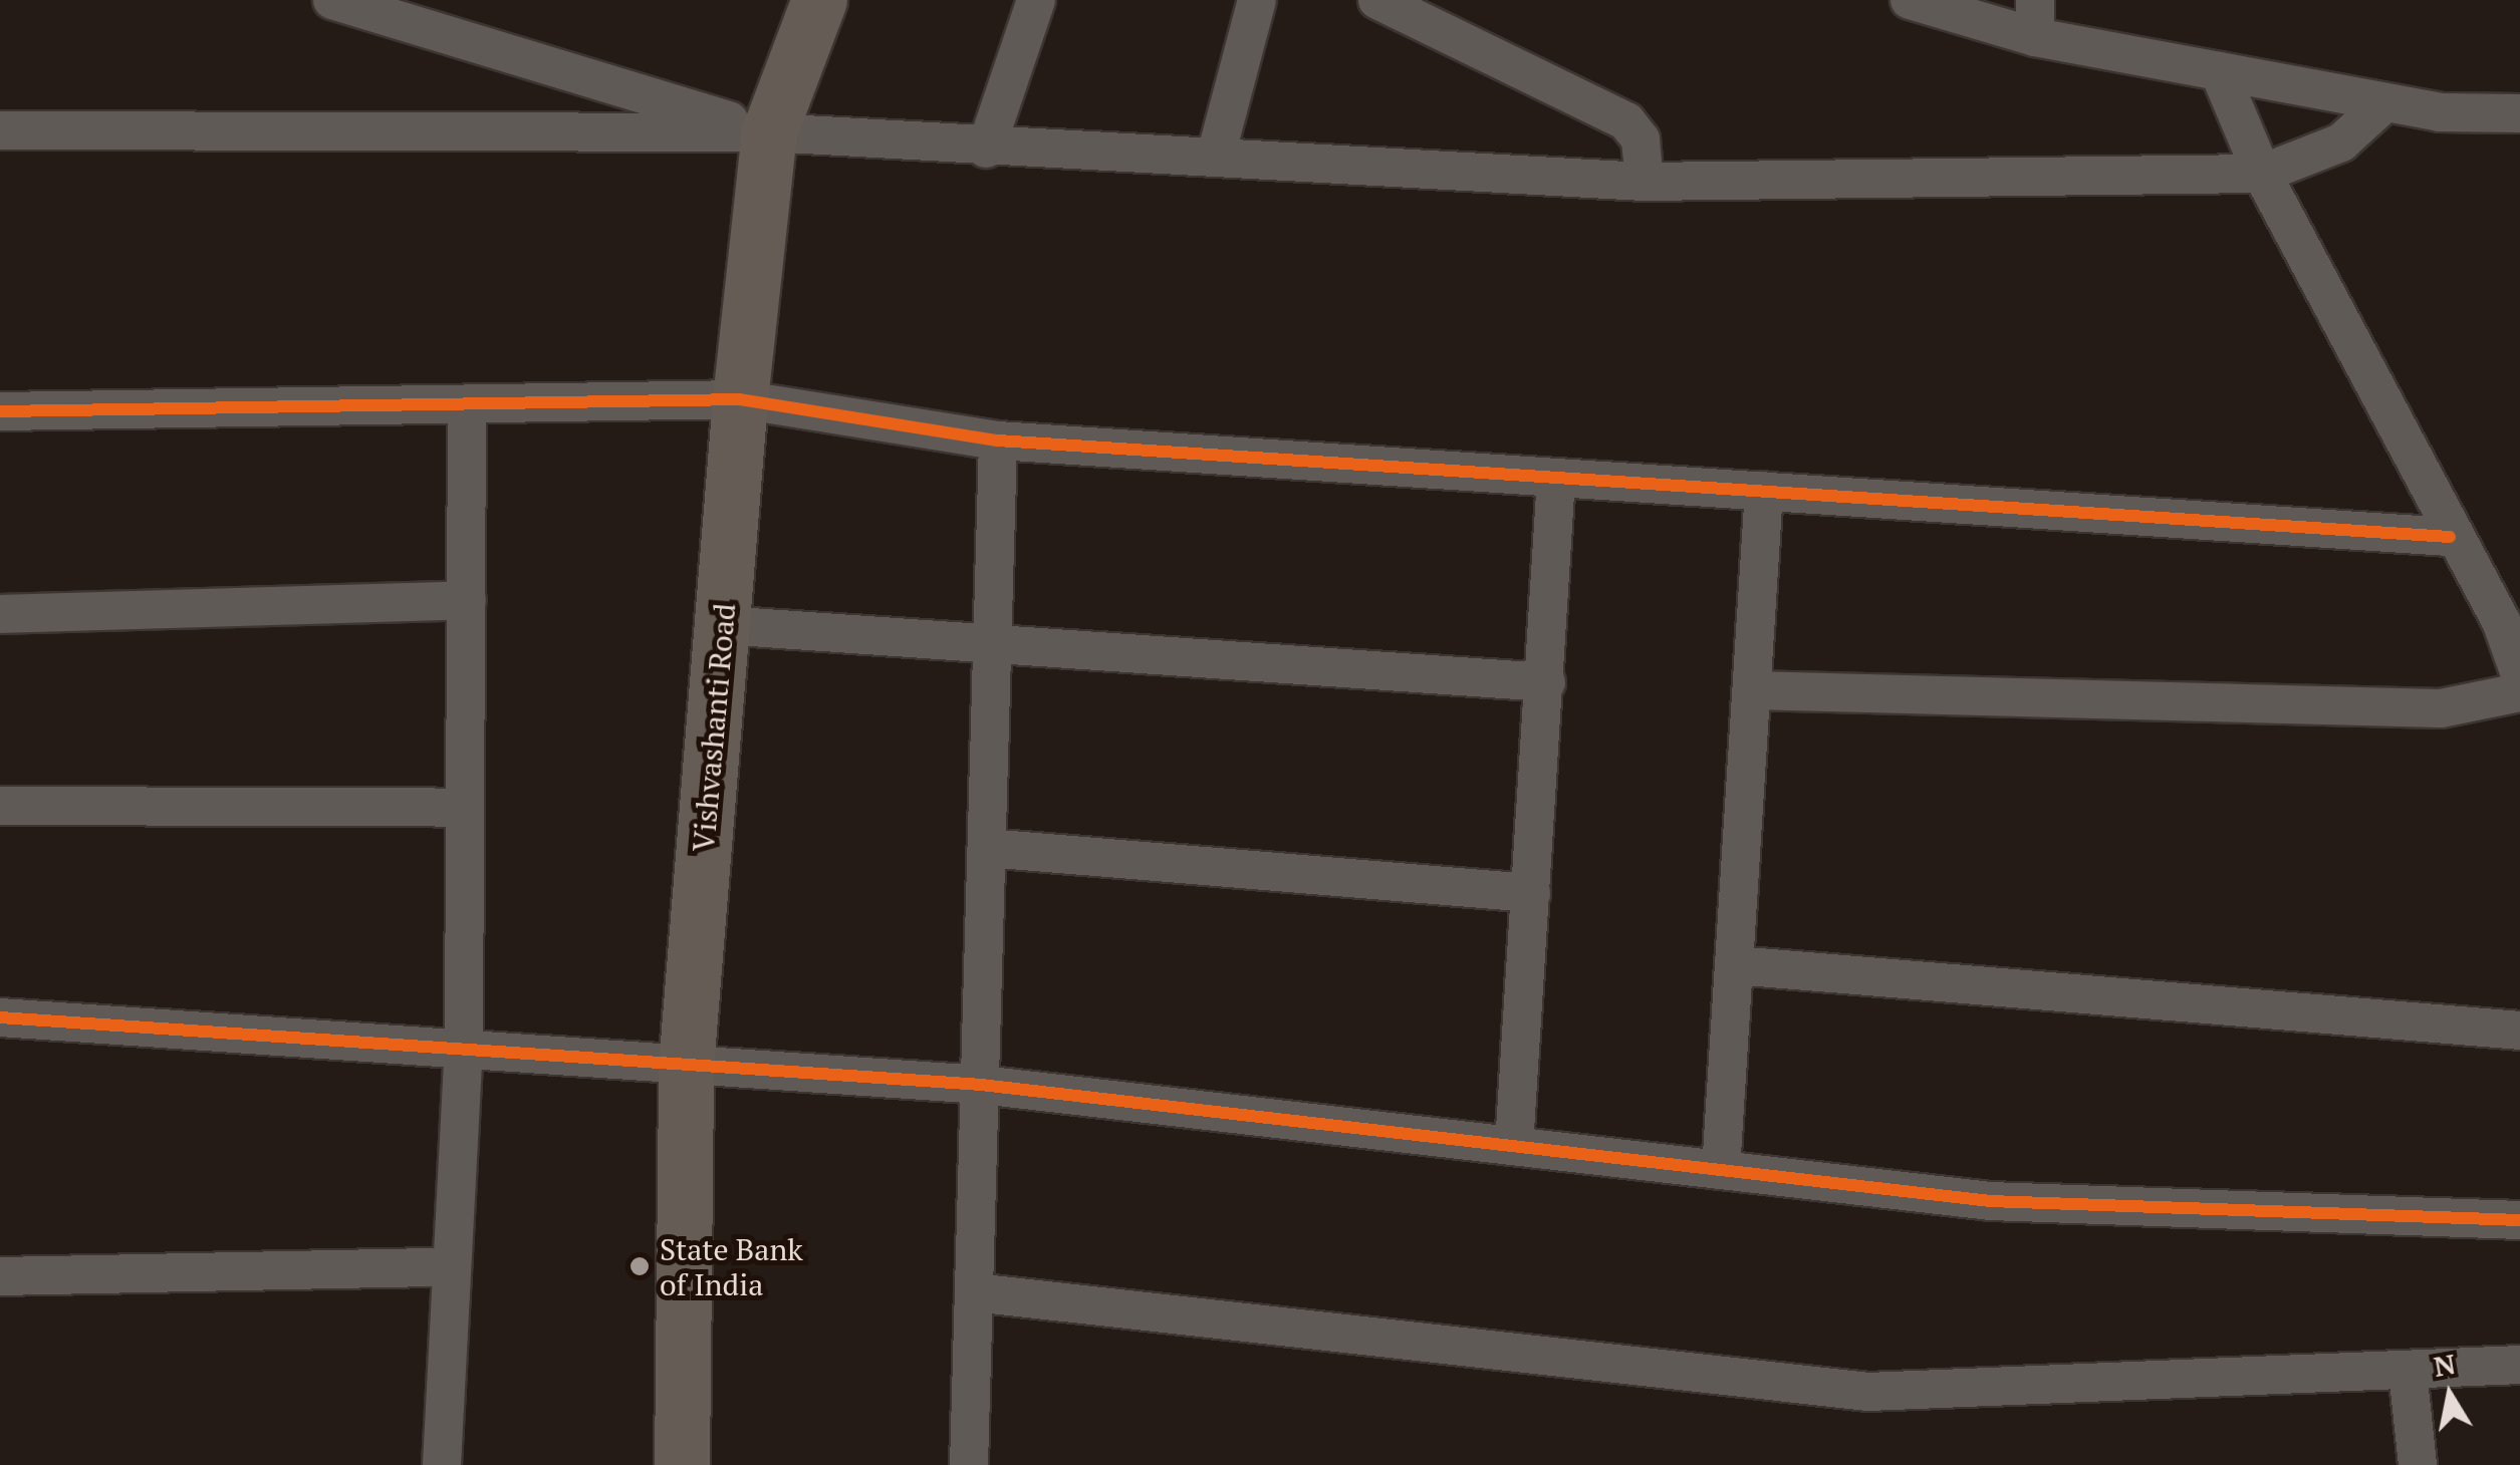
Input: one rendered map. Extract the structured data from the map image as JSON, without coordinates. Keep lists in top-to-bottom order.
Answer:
{
  "streets": {
    "street": ["Vishvashanti Road"]
  },
  "places": ["State Bank of India"],
  "north": "top"
}
